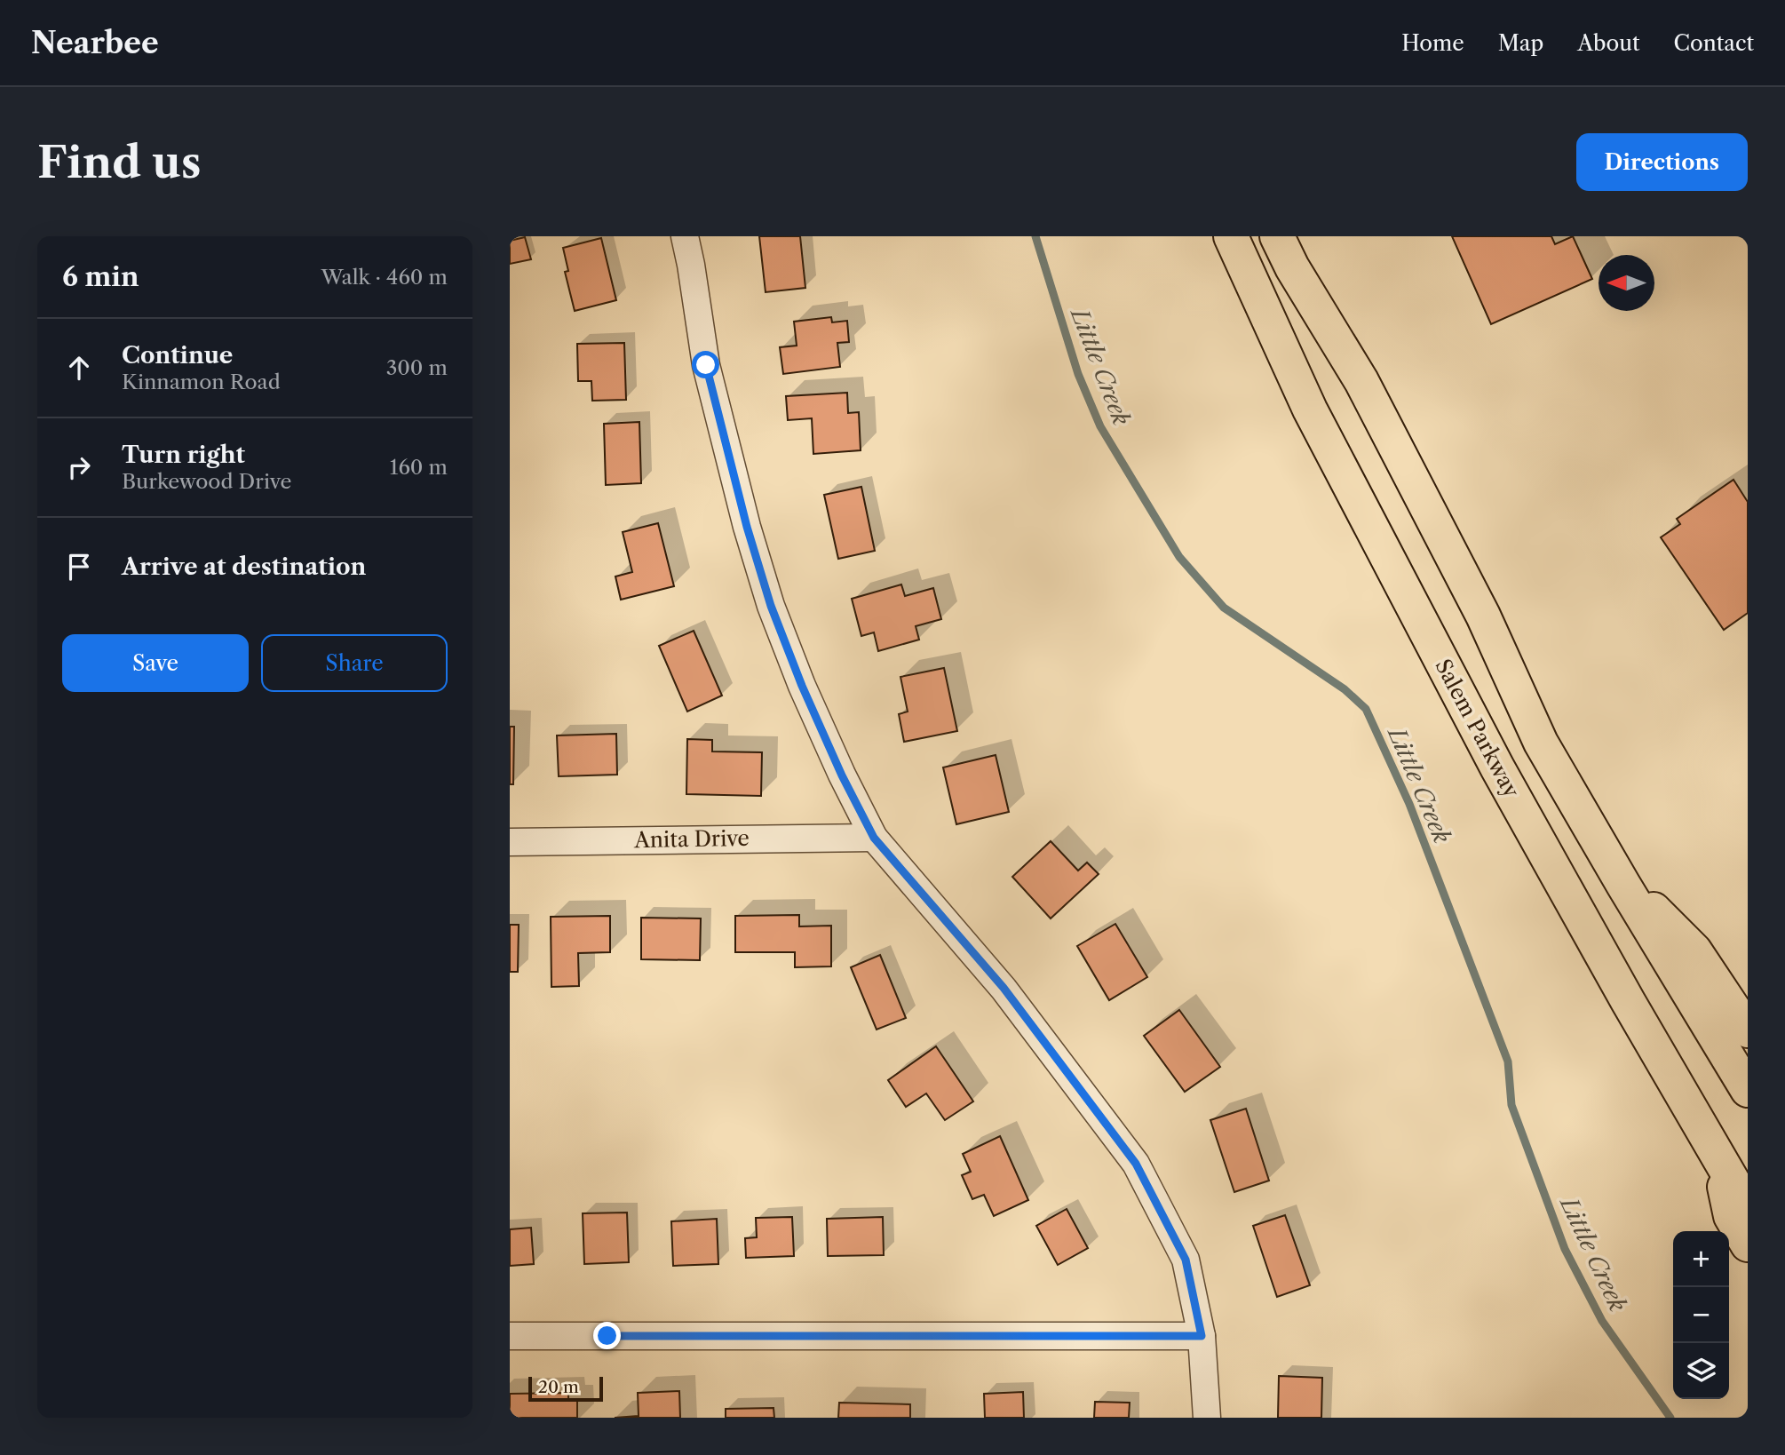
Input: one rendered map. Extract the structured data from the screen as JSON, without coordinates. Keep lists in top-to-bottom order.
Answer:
{
  "streets": {
    "highway": ["Salem Parkway"],
    "street": ["Anita Drive"]
  },
  "water": ["Little Creek"],
  "scale_bar": "20 m",
  "north": "left",
  "page": {
    "header": "Nearbee",
    "nav": [
      "Home",
      "Map",
      "About",
      "Contact"
    ],
    "buttons": [
      "Directions",
      ["Save", "Share"]
    ],
    "title": "Find us",
    "heading": ["6 min", "Walk · 460 m"],
    "list": [
      ["Continue", "Kinnamon Road", "300 m"],
      ["Turn right", "Burkewood Drive", "160 m"],
      "Arrive at destination"
    ],
    "map_buttons": ["+", "−"],
    "scale": "20 m"
  }
}
